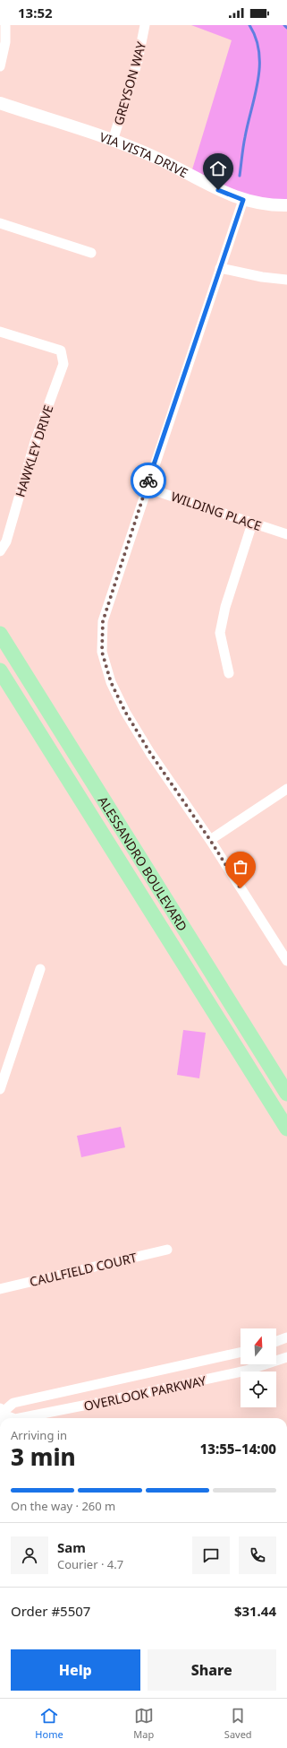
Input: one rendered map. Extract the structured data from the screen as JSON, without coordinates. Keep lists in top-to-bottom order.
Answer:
{
  "streets": {
    "main road": ["ALESSANDRO BOULEVARD"],
    "street": [
      "GREYSON WAY",
      "VIA VISTA DRIVE",
      "HAWKLEY DRIVE",
      "WILDING PLACE",
      "CAULFIELD COURT",
      "OVERLOOK PARKWAY"
    ]
  },
  "crossings": [
    ["GREYSON WAY", "VIA VISTA DRIVE"]
  ],
  "north": "top",
  "page": {
    "status": "13:52",
    "heading": ["3 min", "Arriving in", "13:55–14:00"],
    "panel": [
      "Sam",
      "Courier · 4.7",
      "Order #5507",
      "$31.44"
    ],
    "bar": "On the way · 260 m",
    "buttons": ["Help", "Share"],
    "tabs": ["Home", "Map", "Saved"]
  }
}
